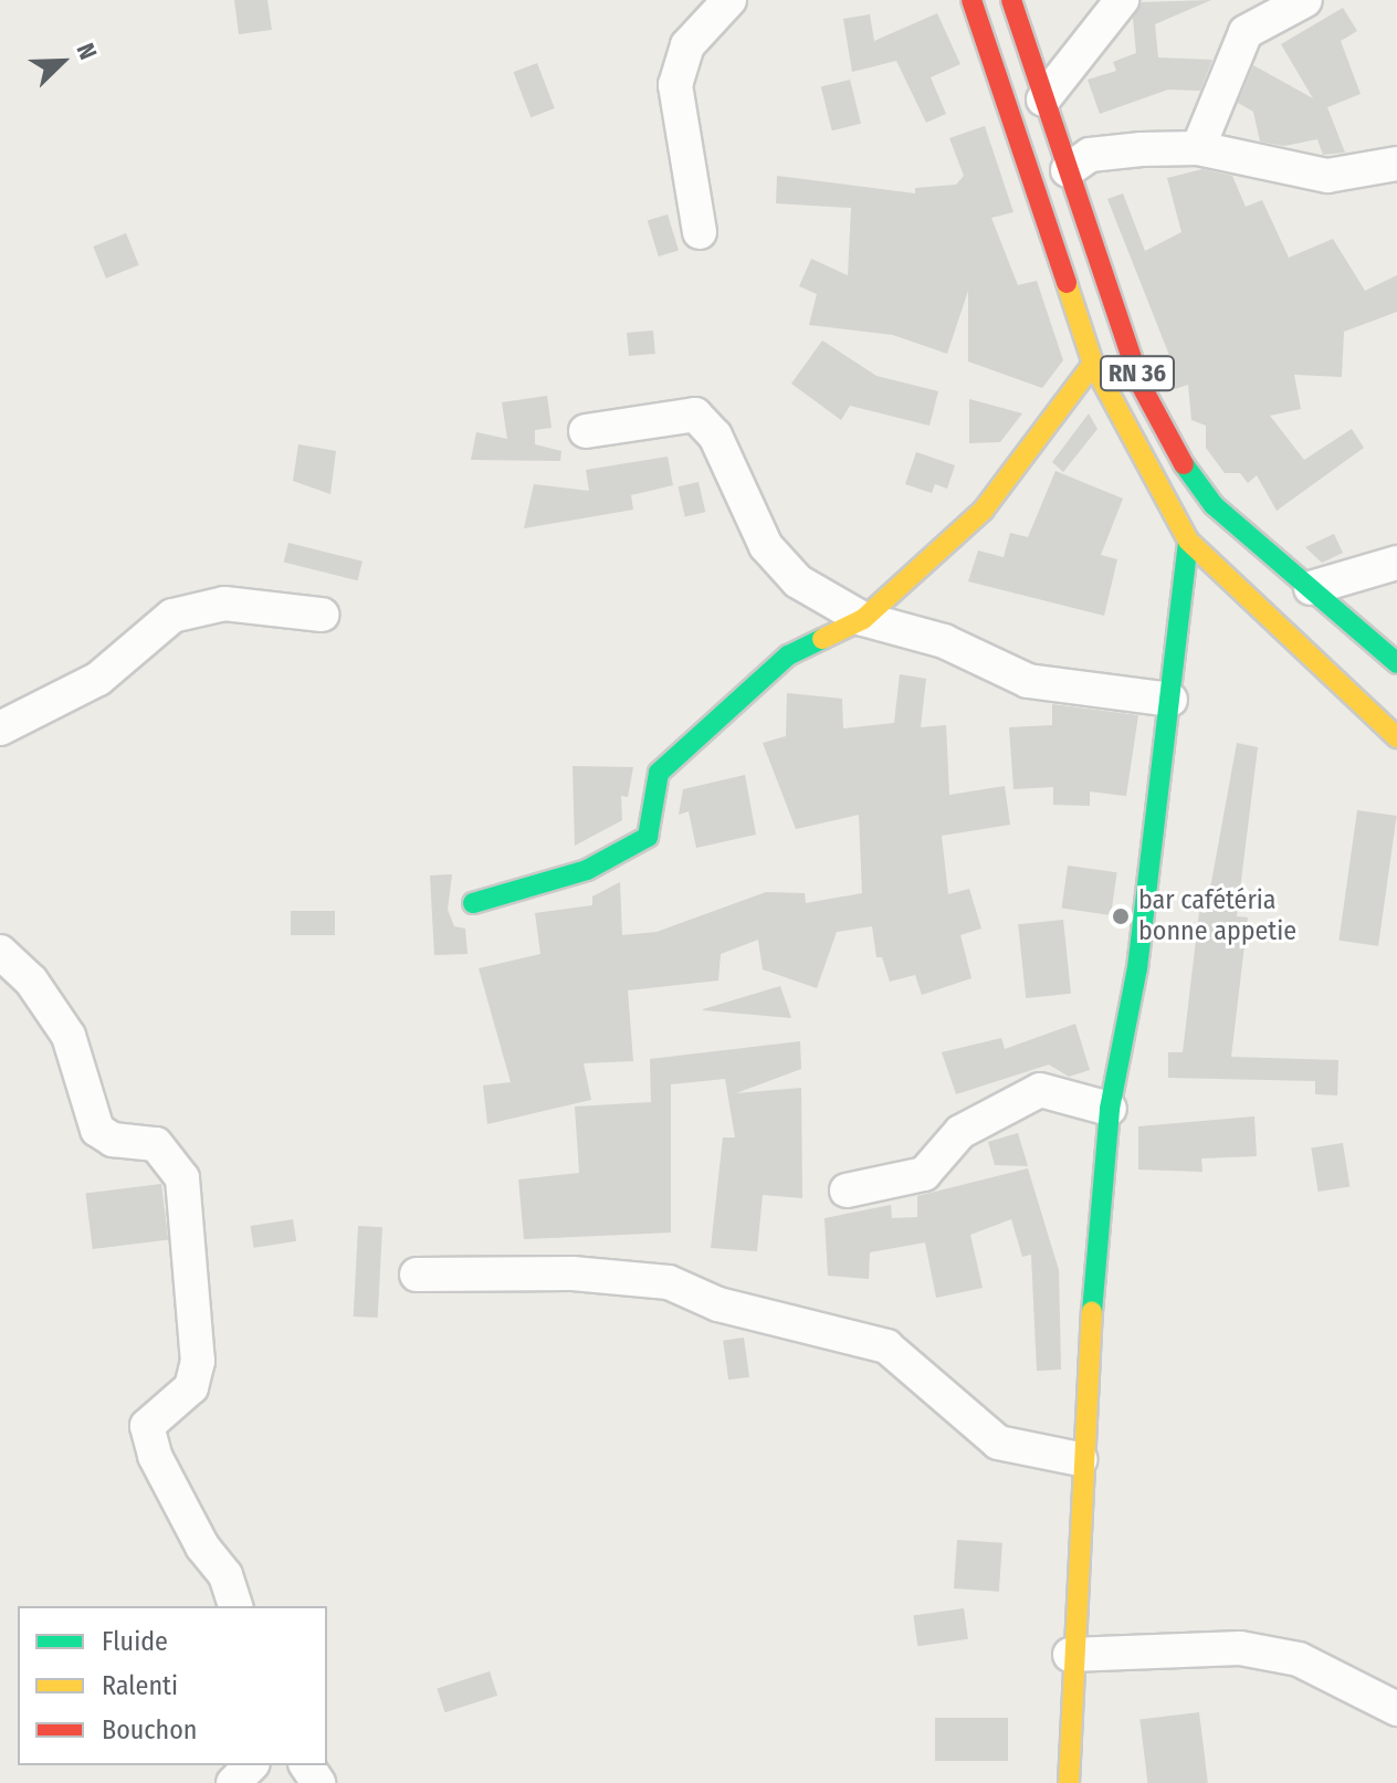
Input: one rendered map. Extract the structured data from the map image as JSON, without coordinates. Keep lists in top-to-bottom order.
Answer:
{
  "streets": {
    "street": ["RN 36"]
  },
  "places": ["bar cafétéria bonne appetie"],
  "legend": ["Fluide", "Ralenti", "Bouchon"],
  "north": "top right"
}
